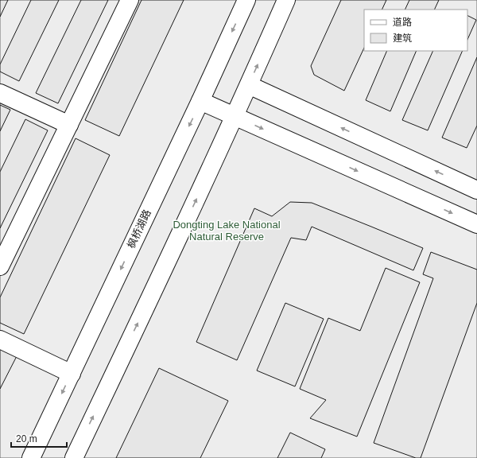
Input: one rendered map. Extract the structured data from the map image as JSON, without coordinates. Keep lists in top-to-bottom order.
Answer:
{
  "streets": {
    "main road": ["枫桥湖路"]
  },
  "parks": ["Dongting Lake National Natural Reserve"],
  "legend": ["道路", "建筑"],
  "scale_bar": "20 m"
}
